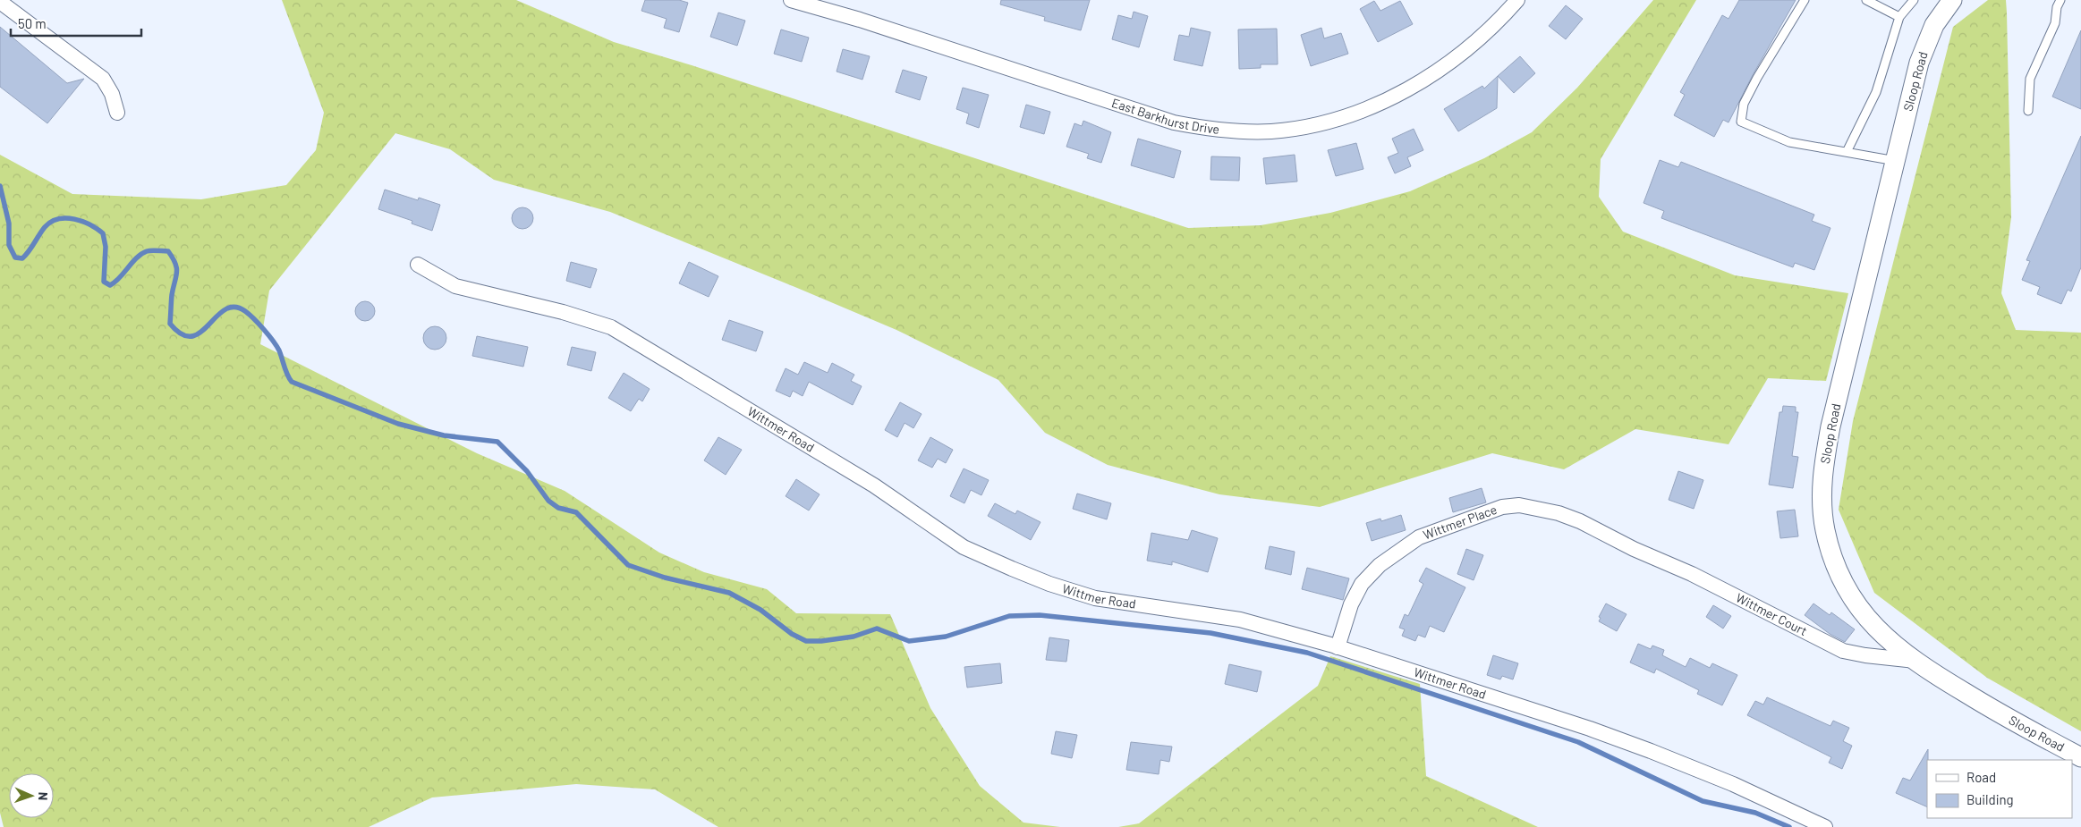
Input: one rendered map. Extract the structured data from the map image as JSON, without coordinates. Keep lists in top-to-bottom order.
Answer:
{
  "streets": {
    "street": [
      "Sloop Road",
      "East Barkhurst Drive",
      "Wittmer Road",
      "Wittmer Place",
      "Wittmer Court"
    ]
  },
  "crossings": [
    ["Sloop Road", "Wittmer Court"],
    ["Wittmer Road", "Wittmer Place"],
    ["Wittmer Place", "Wittmer Court"]
  ],
  "legend": ["Road", "Building"],
  "scale_bar": "50 m",
  "north": "right"
}
